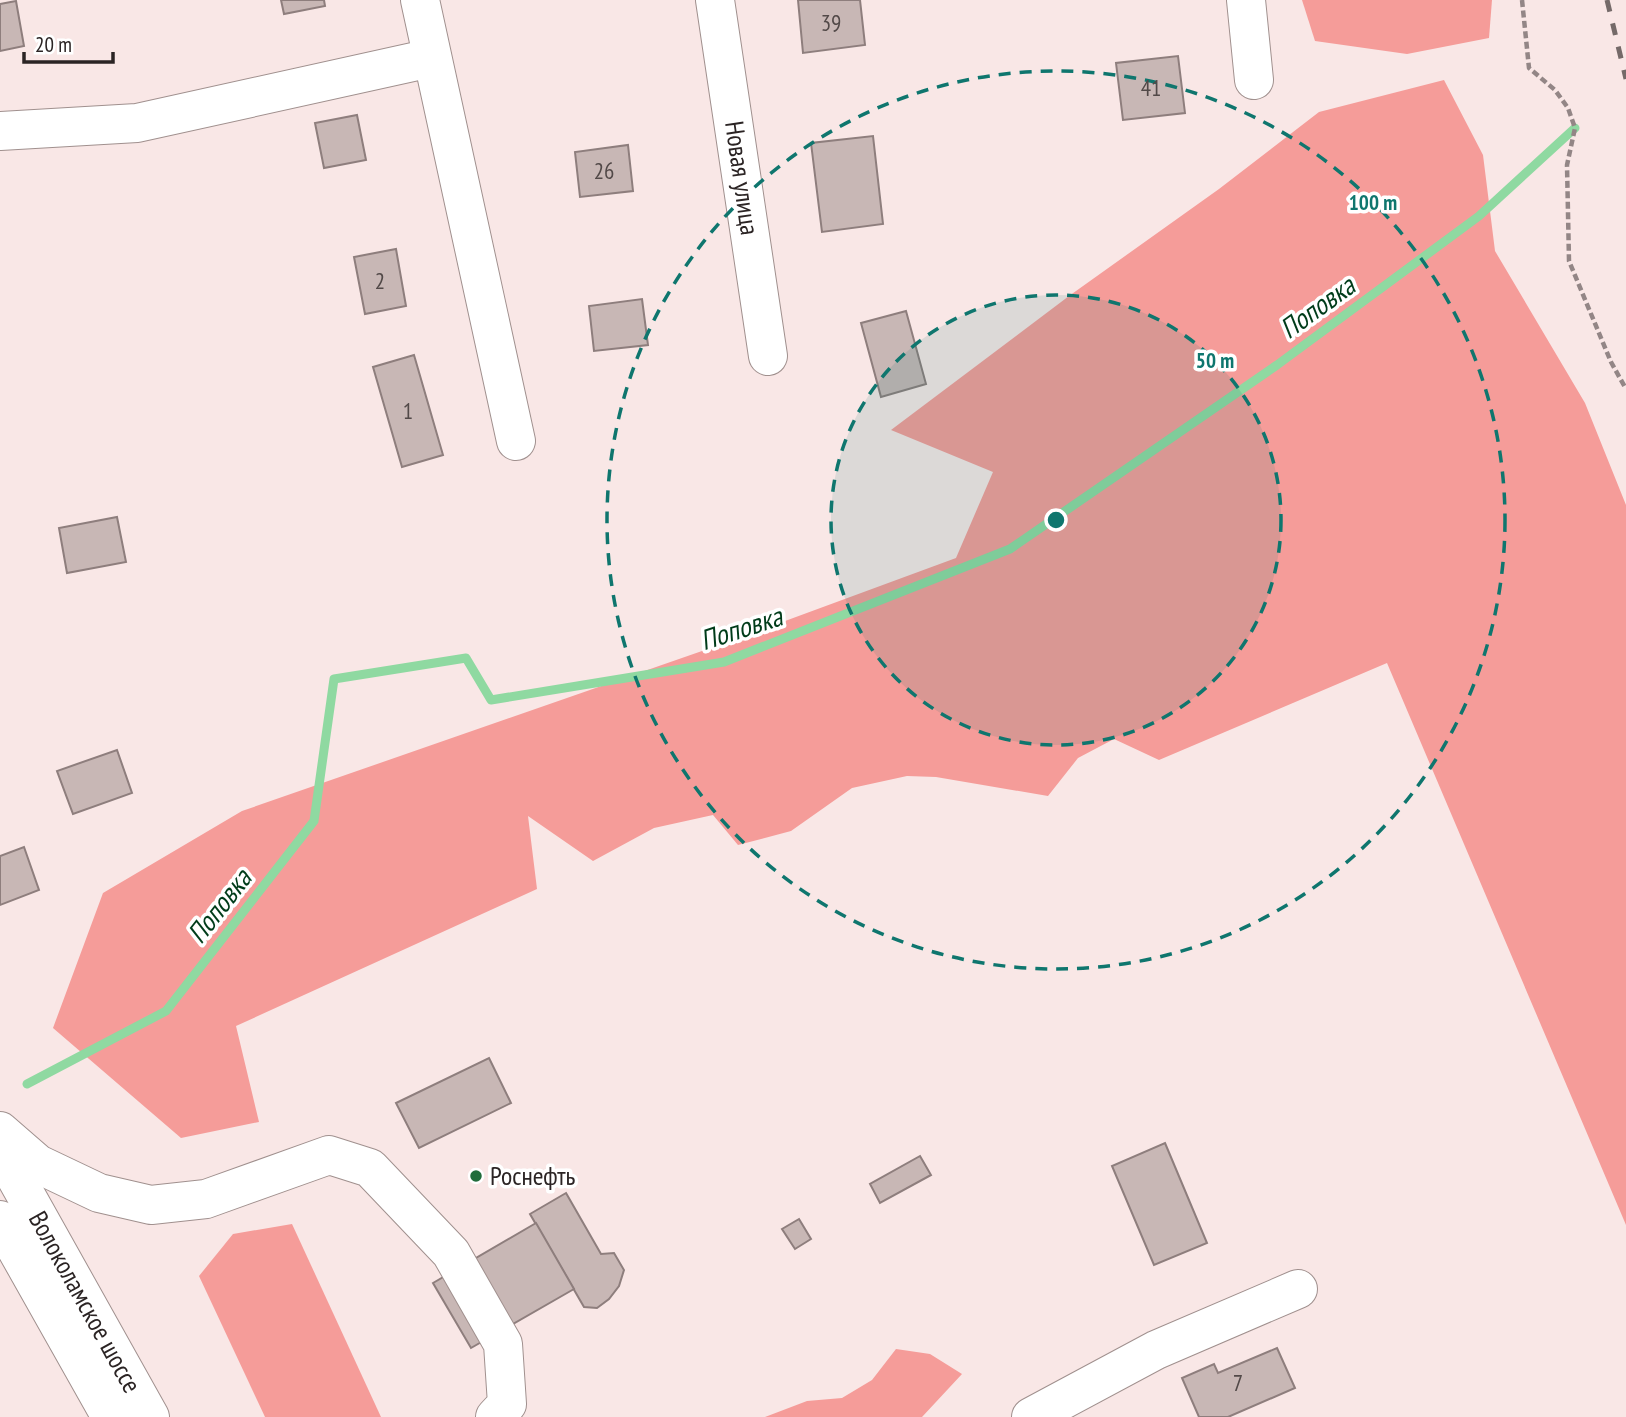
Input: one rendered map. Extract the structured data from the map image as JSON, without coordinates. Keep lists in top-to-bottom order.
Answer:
{
  "streets": {
    "street": ["Новая улица", "Волоколамское шоссе"]
  },
  "water": ["Поповка"],
  "places": ["Роснефть"],
  "house_numbers": [
    "39",
    "41",
    "26",
    "2",
    "1",
    "7"
  ],
  "scale_bar": "20 m",
  "rings": ["100 m", "50 m"]
}
